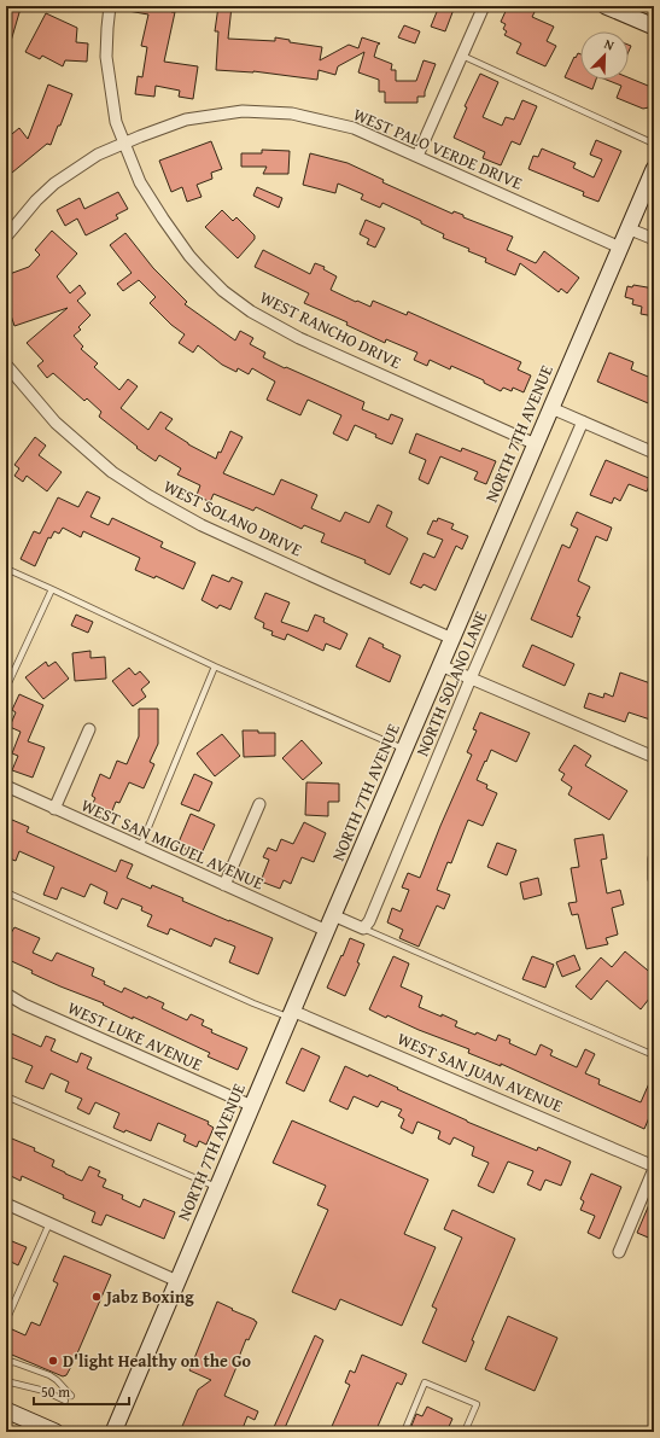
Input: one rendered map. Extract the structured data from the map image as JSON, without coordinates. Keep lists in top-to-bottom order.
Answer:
{
  "streets": {
    "main road": ["NORTH 7TH AVENUE"],
    "street": [
      "WEST PALO VERDE DRIVE",
      "WEST RANCHO DRIVE",
      "WEST SOLANO DRIVE",
      "NORTH SOLANO LANE",
      "WEST SAN MIGUEL AVENUE",
      "WEST LUKE AVENUE",
      "WEST SAN JUAN AVENUE"
    ]
  },
  "crossings": [
    ["WEST PALO VERDE DRIVE", "WEST RANCHO DRIVE"],
    ["WEST PALO VERDE DRIVE", "NORTH 7TH AVENUE"],
    ["WEST RANCHO DRIVE", "NORTH 7TH AVENUE"],
    ["NORTH 7TH AVENUE", "WEST SOLANO DRIVE"],
    ["NORTH 7TH AVENUE", "WEST SAN MIGUEL AVENUE"],
    ["NORTH 7TH AVENUE", "WEST LUKE AVENUE"],
    ["NORTH 7TH AVENUE", "WEST SAN JUAN AVENUE"]
  ],
  "places": ["Jabz Boxing", "D'light Healthy on the Go"],
  "scale_bar": "50 m",
  "north": "top right"
}
